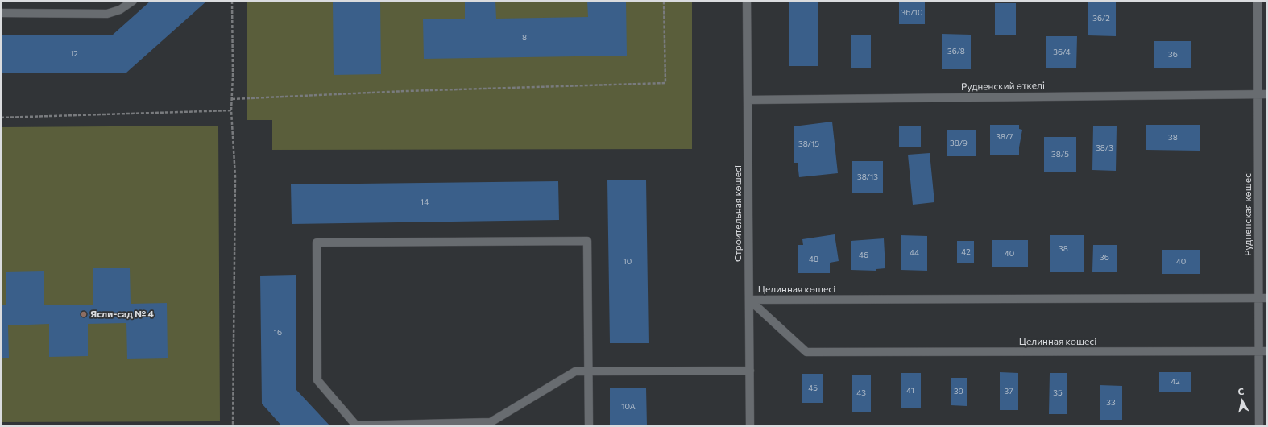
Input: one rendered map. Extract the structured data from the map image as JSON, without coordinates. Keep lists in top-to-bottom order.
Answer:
{
  "streets": {
    "street": [
      "Рудненский өткелі",
      "Строительная көшесі",
      "Рудненская көшесі",
      "Целинная көшесі"
    ]
  },
  "crossings": [
    ["Рудненский өткелі", "Строительная көшесі"],
    ["Рудненский өткелі", "Рудненская көшесі"],
    ["Строительная көшесі", "Целинная көшесі"],
    ["Рудненская көшесі", "Целинная көшесі"]
  ],
  "places": ["Ясли-сад № 4"],
  "house_numbers": [
    "36/10",
    "36/2",
    "8",
    "36/8",
    "36/4",
    "12",
    "36",
    "38/7",
    "38",
    "38/9",
    "38/15",
    "38/3",
    "38/5",
    "38/13",
    "14",
    "38",
    "42",
    "44",
    "40",
    "46",
    "36",
    "48",
    "10",
    "40",
    "16",
    "42",
    "45",
    "41",
    "39",
    "37",
    "43",
    "35",
    "33",
    "10А"
  ],
  "north": "top"
}
